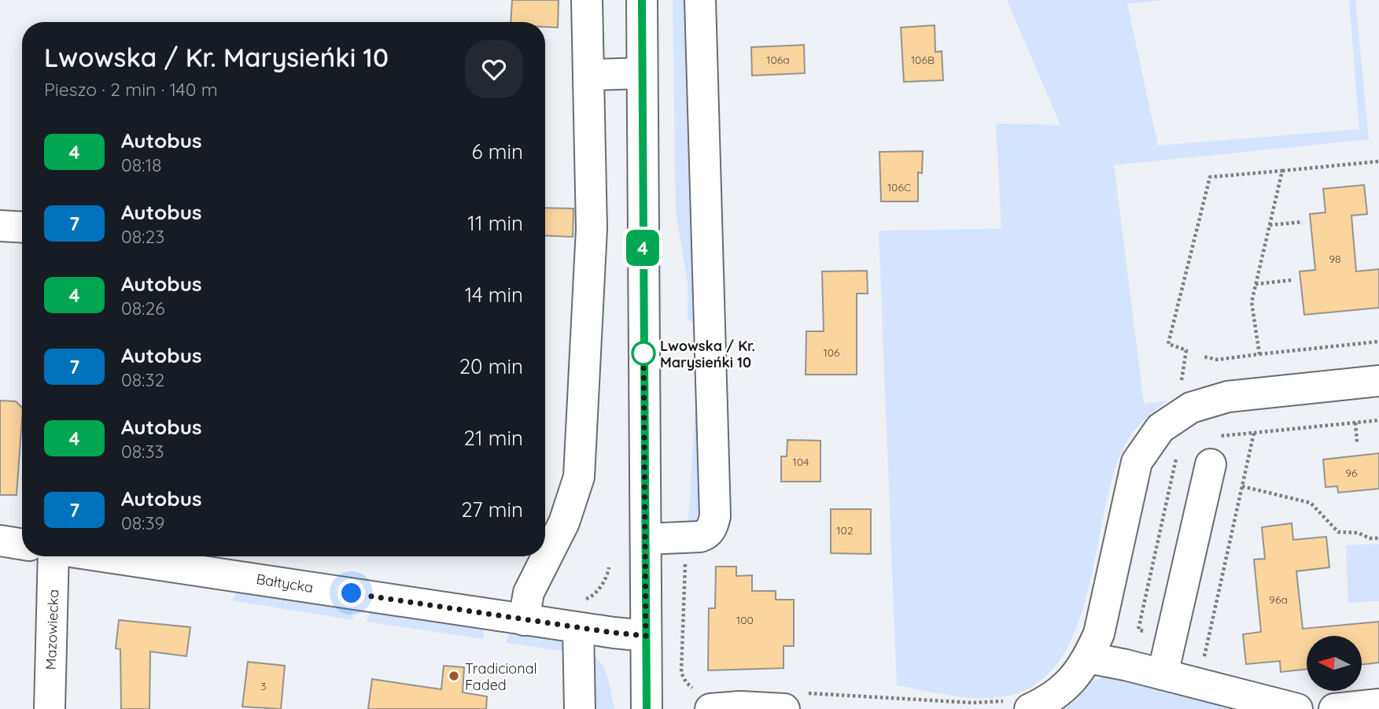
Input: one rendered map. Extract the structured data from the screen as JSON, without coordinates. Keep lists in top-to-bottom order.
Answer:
{
  "streets": {
    "street": ["Bałtycka", "Mazowiecka"]
  },
  "places": ["Lwowska / Kr. Marysieńki 10", "Tradicional Faded"],
  "lines": ["bus line 4"],
  "house_numbers": [
    "106a",
    "106B",
    "106C",
    "98",
    "106",
    "104",
    "96",
    "102",
    "96a",
    "100",
    "3"
  ],
  "north": "left",
  "page": {
    "on_map": "4",
    "heading": ["Lwowska / Kr. Marysieńki 10", "Pieszo · 2 min · 140 m"],
    "list": [
      {
        "mark": "4",
        "name": "Autobus",
        "note": "08:18",
        "value": "6 min"
      },
      {
        "mark": "7",
        "name": "Autobus",
        "note": "08:23",
        "value": "11 min"
      },
      {
        "mark": "4",
        "name": "Autobus",
        "note": "08:26",
        "value": "14 min"
      },
      {
        "mark": "7",
        "name": "Autobus",
        "note": "08:32",
        "value": "20 min"
      },
      {
        "mark": "4",
        "name": "Autobus",
        "note": "08:33",
        "value": "21 min"
      },
      {
        "mark": "7",
        "name": "Autobus",
        "note": "08:39",
        "value": "27 min"
      }
    ]
  }
}
